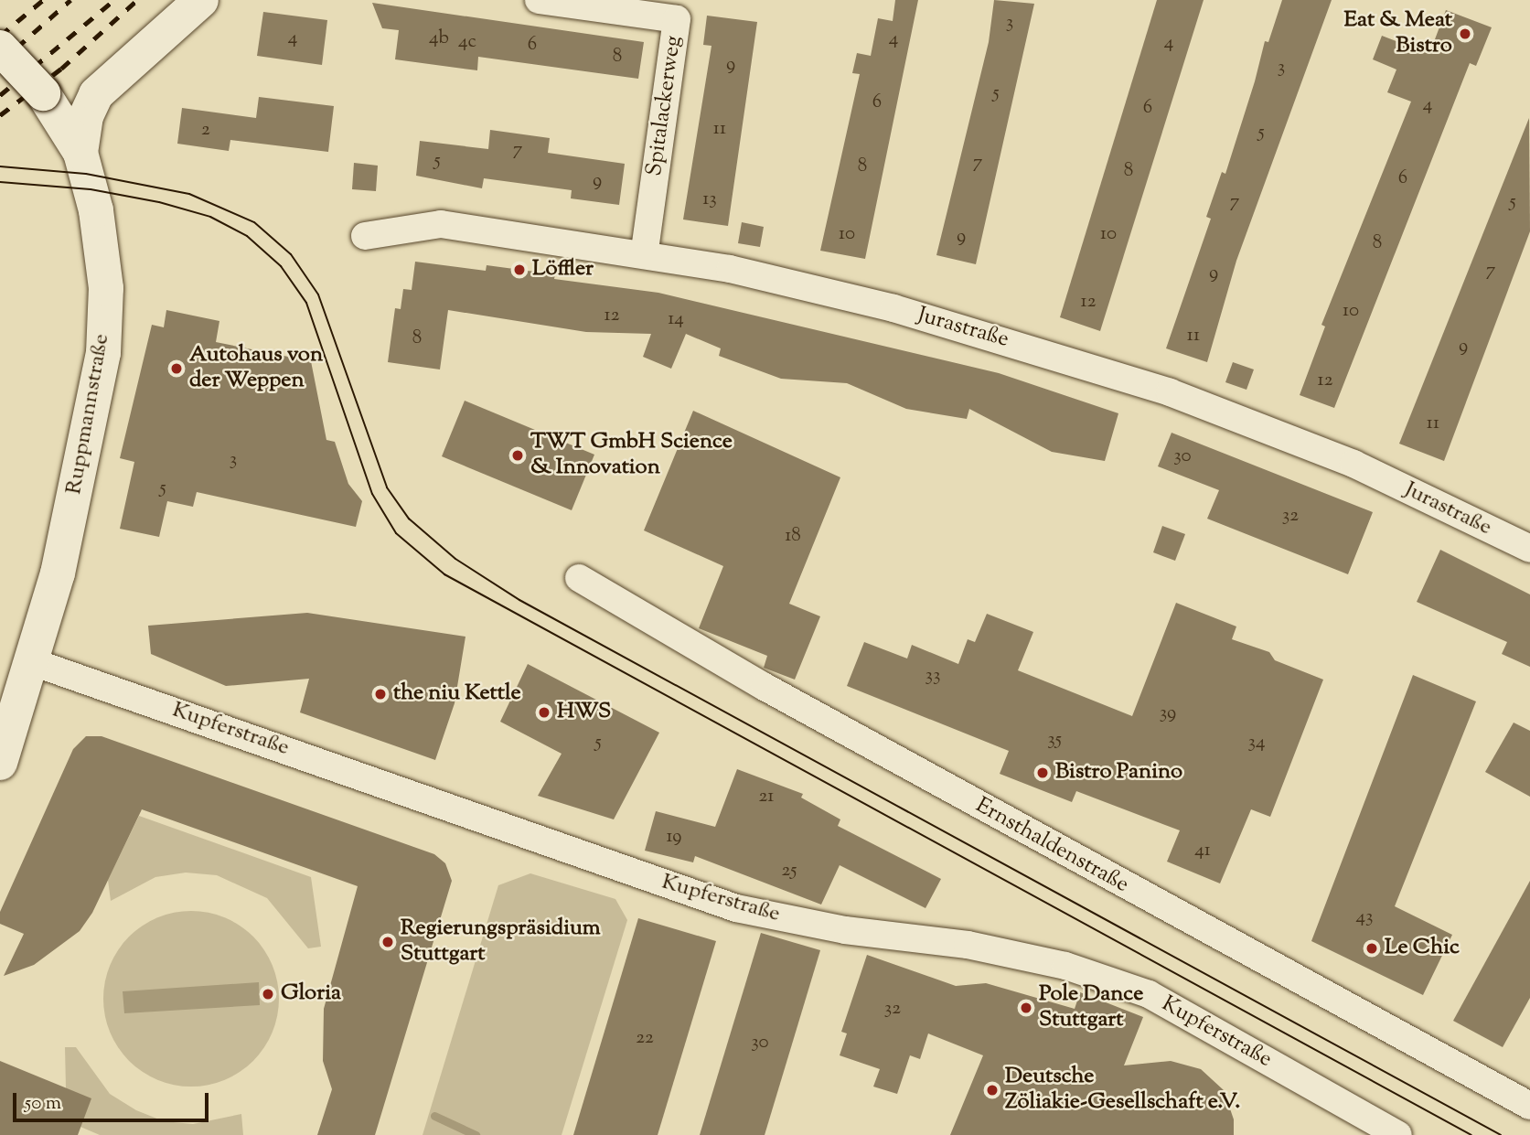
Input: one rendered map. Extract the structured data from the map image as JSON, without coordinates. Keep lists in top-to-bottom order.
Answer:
{
  "streets": {
    "street": [
      "Spitalackerweg",
      "Jurastraße",
      "Ruppmannstraße",
      "Kupferstraße",
      "Ernsthaldenstraße"
    ]
  },
  "crossings": [
    ["Spitalackerweg", "Jurastraße"],
    ["Ruppmannstraße", "Kupferstraße"]
  ],
  "places": [
    "Eat & Meat Bistro",
    "Löffler",
    "Autohaus von der Weppen",
    "TWT GmbH Science & Innovation",
    "the niu Kettle",
    "HWS",
    "Bistro Panino",
    "Regierungspräsidium Stuttgart",
    "Le Chic",
    "Gloria",
    "Pole Dance Stuttgart",
    "Deutsche Zöliakie-Gesellschaft e.V."
  ],
  "house_numbers": [
    "3",
    "4",
    "4b",
    "4",
    "4c",
    "4",
    "6",
    "8",
    "9",
    "3",
    "5",
    "6",
    "4",
    "6",
    "11",
    "2",
    "5",
    "7",
    "5",
    "7",
    "8",
    "8",
    "6",
    "9",
    "13",
    "7",
    "5",
    "10",
    "10",
    "9",
    "8",
    "7",
    "9",
    "12",
    "10",
    "12",
    "14",
    "11",
    "8",
    "9",
    "12",
    "11",
    "30",
    "3",
    "5",
    "32",
    "18",
    "33",
    "39",
    "35",
    "5",
    "34",
    "21",
    "19",
    "41",
    "25",
    "43",
    "32",
    "22",
    "30"
  ],
  "scale_bar": "50 m"
}
